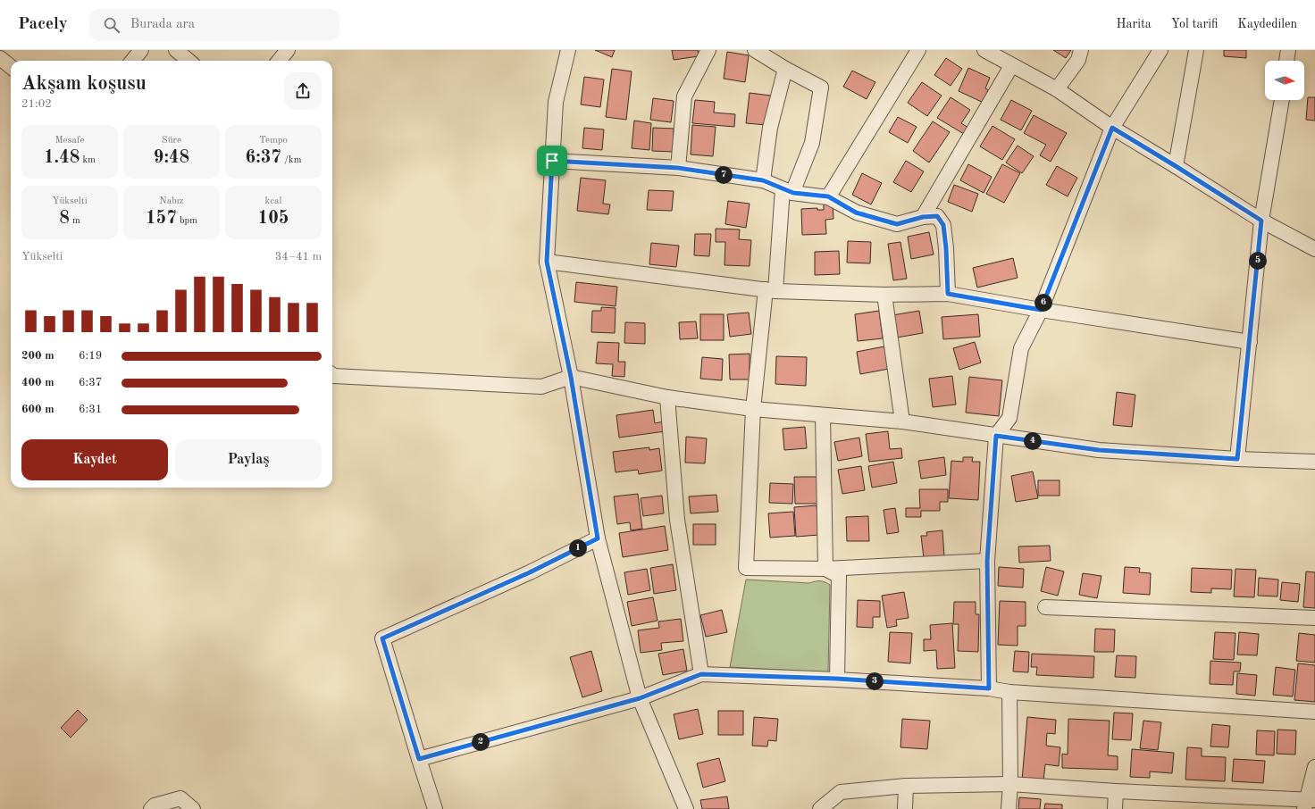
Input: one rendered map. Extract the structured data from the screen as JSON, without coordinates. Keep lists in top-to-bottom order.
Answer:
{
  "north": "right",
  "page": {
    "header": "Pacely",
    "search": "Burada ara",
    "nav": ["Harita", "Yol tarifi", "Kaydedilen"],
    "heading": ["Akşam koşusu", "21:02"],
    "stats": [
      ["Mesafe", "1.48 km"],
      ["Süre", "9:48"],
      ["Tempo", "6:37 /km"],
      ["Yükselti", "8 m"],
      ["Nabız", "157 bpm"],
      ["kcal", "105"]
    ],
    "pins": [
      "7",
      "5",
      "6",
      "4",
      "1",
      "3",
      "2"
    ],
    "chart": ["Yükselti", "34–41 m"],
    "list": [
      {
        "name": "200 m",
        "note": "6:19"
      },
      {
        "name": "400 m",
        "note": "6:37"
      },
      {
        "name": "600 m",
        "note": "6:31"
      }
    ],
    "buttons": ["Kaydet", "Paylaş"]
  }
}
